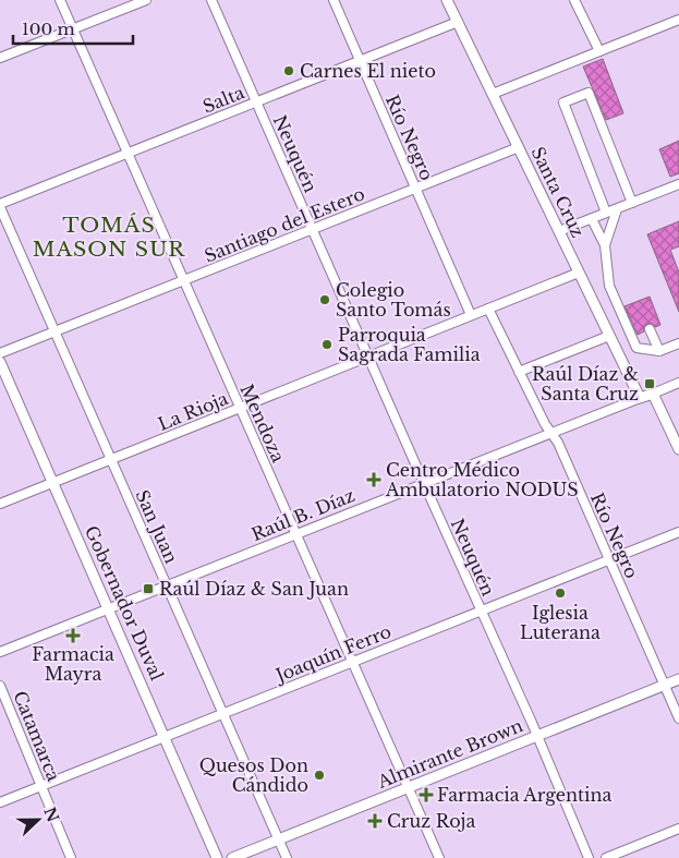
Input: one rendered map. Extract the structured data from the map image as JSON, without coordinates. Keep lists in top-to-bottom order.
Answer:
{
  "streets": {
    "main road": [
      "Santa Cruz",
      "Raúl B. Díaz",
      "Gobernador Duval",
      "Almirante Brown"
    ],
    "street": [
      "Salta",
      "Río Negro",
      "Neuquén",
      "Santiago del Estero",
      "La Rioja",
      "Mendoza",
      "San Juan",
      "Joaquín Ferro",
      "Catamarca"
    ]
  },
  "crossings": [
    ["Salta", "Río Negro"],
    ["Salta", "Neuquén"],
    ["Salta", "Santa Cruz"],
    ["Salta", "Mendoza"],
    ["Salta", "San Juan"],
    ["Río Negro", "Santiago del Estero"],
    ["Río Negro", "La Rioja"],
    ["Río Negro", "Raúl B. Díaz"],
    ["Río Negro", "Joaquín Ferro"],
    ["Río Negro", "Almirante Brown"],
    ["Neuquén", "Santiago del Estero"],
    ["Neuquén", "La Rioja"],
    ["Neuquén", "Raúl B. Díaz"],
    ["Neuquén", "Joaquín Ferro"],
    ["Neuquén", "Almirante Brown"],
    ["Santa Cruz", "Santiago del Estero"],
    ["Santa Cruz", "La Rioja"],
    ["Santa Cruz", "Raúl B. Díaz"],
    ["Santiago del Estero", "Mendoza"],
    ["Santiago del Estero", "San Juan"],
    ["La Rioja", "Mendoza"],
    ["La Rioja", "San Juan"],
    ["La Rioja", "Gobernador Duval"],
    ["Mendoza", "Raúl B. Díaz"],
    ["Mendoza", "Joaquín Ferro"],
    ["Mendoza", "Almirante Brown"],
    ["Raúl B. Díaz", "San Juan"],
    ["Raúl B. Díaz", "Gobernador Duval"],
    ["San Juan", "Joaquín Ferro"],
    ["San Juan", "Almirante Brown"],
    ["Gobernador Duval", "Joaquín Ferro"],
    ["Joaquín Ferro", "Catamarca"]
  ],
  "districts": ["TOMÁS MASON SUR"],
  "places": {
    "other": [
      "Carnes El nieto",
      "Colegio Santo Tomás",
      "Parroquia Sagrada Familia",
      "Iglesia Luterana",
      "Quesos Don Cándido"
    ],
    "transit": ["Raúl Díaz & Santa Cruz", "Raúl Díaz & San Juan"],
    "health": [
      "Centro Médico Ambulatorio NODUS",
      "Farmacia Mayra",
      "Farmacia Argentina",
      "Cruz Roja"
    ]
  },
  "scale_bar": "100 m",
  "north": "right"
}
